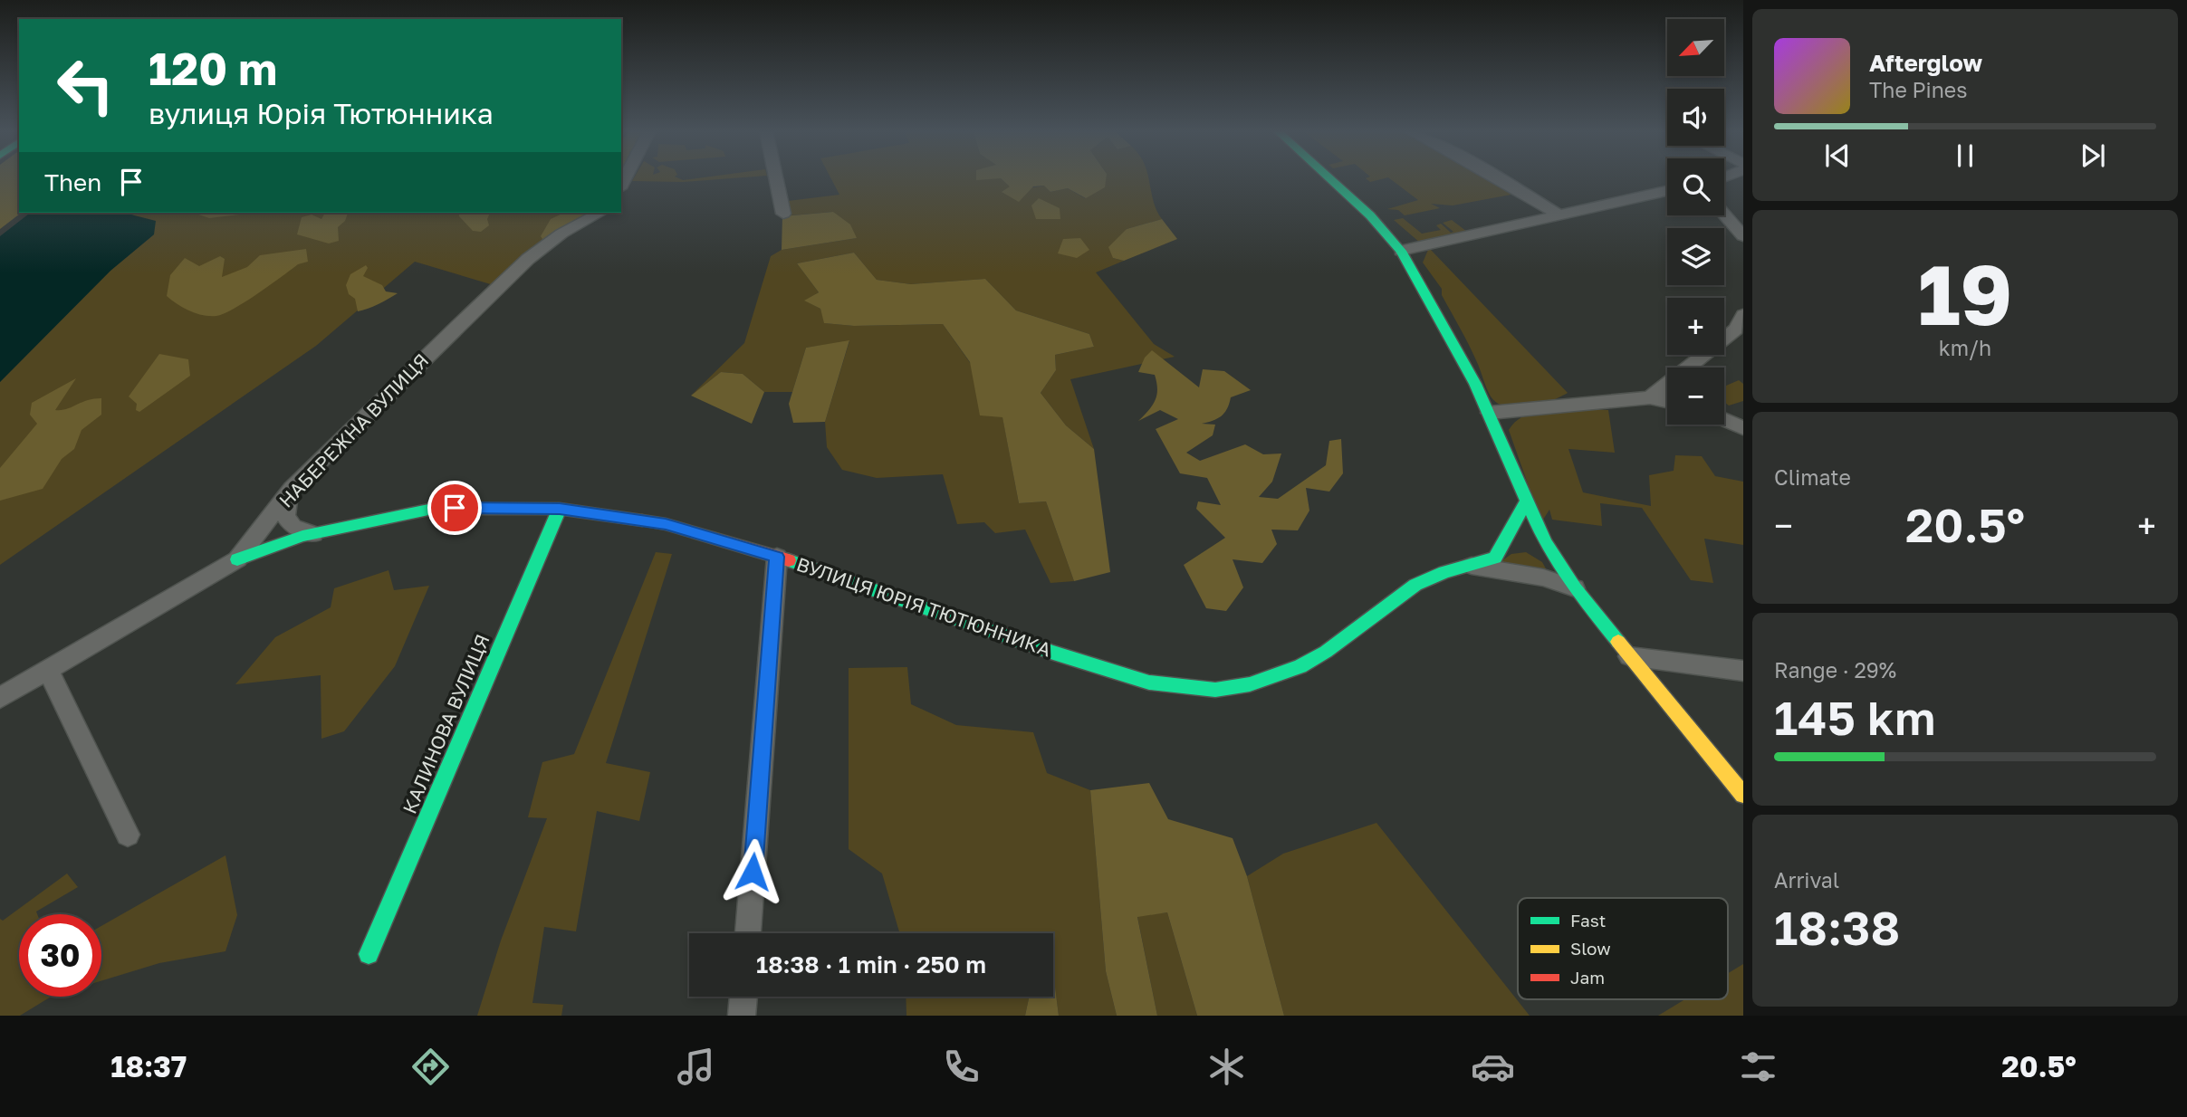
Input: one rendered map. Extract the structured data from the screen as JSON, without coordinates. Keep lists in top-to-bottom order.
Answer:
{
  "streets": {
    "street": ["НАБЕРЕЖНА ВУЛИЦЯ", "ВУЛИЦЯ ЮРІЯ ТЮТЮННИКА", "КАЛИНОВА ВУЛИЦЯ"]
  },
  "crossings": [
    ["НАБЕРЕЖНА ВУЛИЦЯ", "ВУЛИЦЯ ЮРІЯ ТЮТЮННИКА"],
    ["ВУЛИЦЯ ЮРІЯ ТЮТЮННИКА", "КАЛИНОВА ВУЛИЦЯ"]
  ],
  "legend": ["Fast", "Slow", "Jam"],
  "north": "bottom left",
  "page": {
    "map_buttons": ["+", "−"],
    "turn": ["120 m", "вулиця Юрія Тютюнника"],
    "song": ["Afterglow", "The Pines"],
    "then": "Then",
    "tile": [
      ["19", "km/h"],
      "Climate",
      ["Range · 29%", "145 km"],
      ["Arrival", "18:38"]
    ],
    "heat": ["−", "20.5°", "+"],
    "limit": "30",
    "trip": "18:38 · 1 min · 250 m",
    "tabs": ["18:37", "20.5°"]
  }
}
